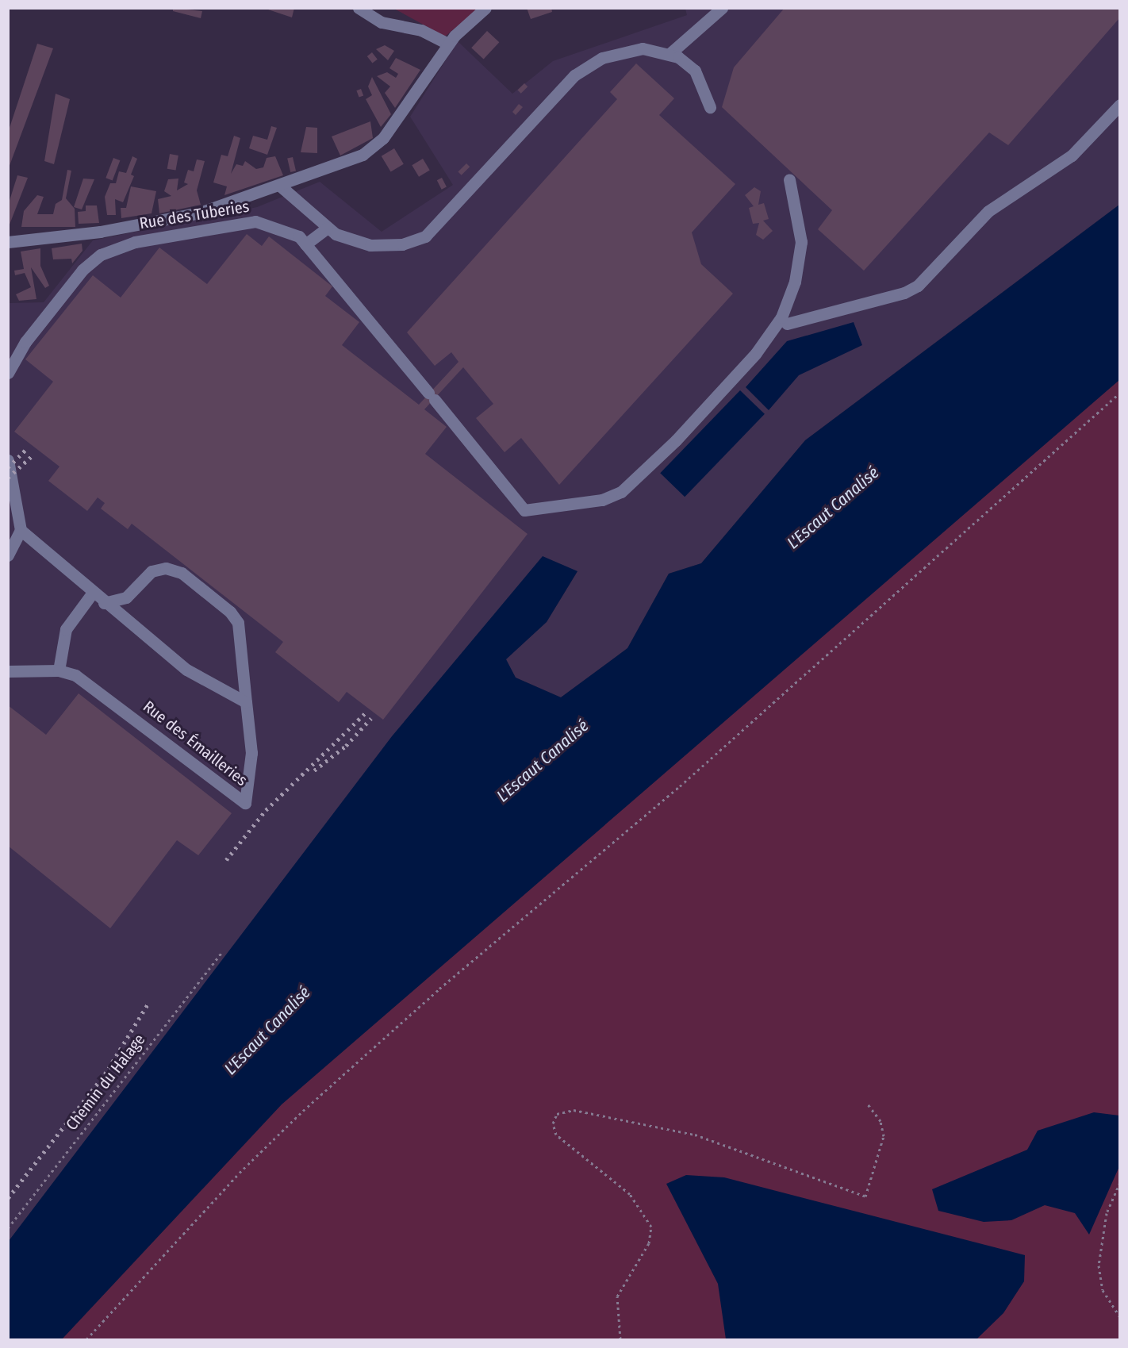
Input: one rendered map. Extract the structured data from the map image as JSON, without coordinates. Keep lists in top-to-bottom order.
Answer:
{
  "streets": {
    "street": ["Rue des Tuberies", "Rue des Émailleries"],
    "path": ["Chemin du Halage"]
  },
  "water": ["L'Escaut Canalisé"]
}
